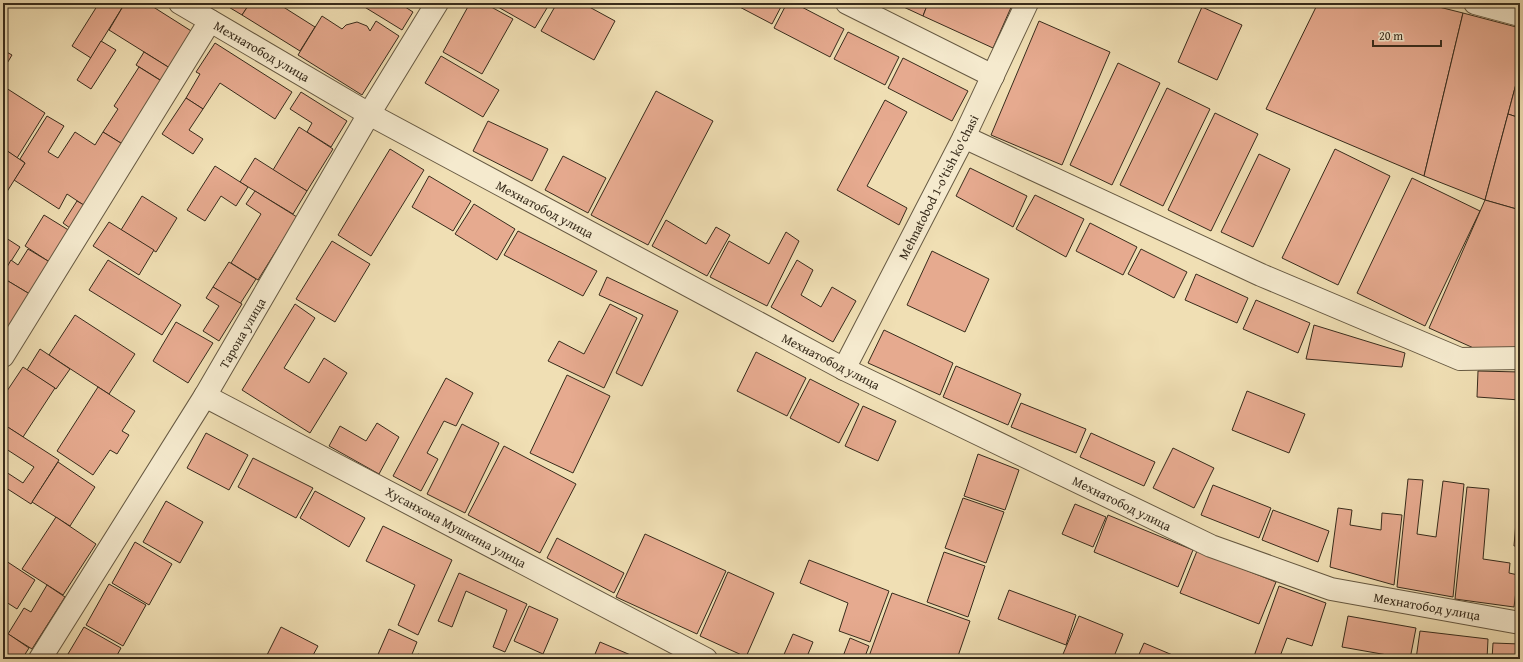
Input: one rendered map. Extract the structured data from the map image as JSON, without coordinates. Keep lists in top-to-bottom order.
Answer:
{
  "streets": {
    "street": [
      "Мехнатобод улица",
      "Mehnatobod 1-o'tish ko'chasi",
      "Тарона улица",
      "Хусанхона Мушкина улица"
    ]
  },
  "crossings": [
    ["Мехнатобод улица", "Mehnatobod 1-o'tish ko'chasi"],
    ["Мехнатобод улица", "Тарона улица"],
    ["Тарона улица", "Хусанхона Мушкина улица"]
  ],
  "scale_bar": "20 m"
}
